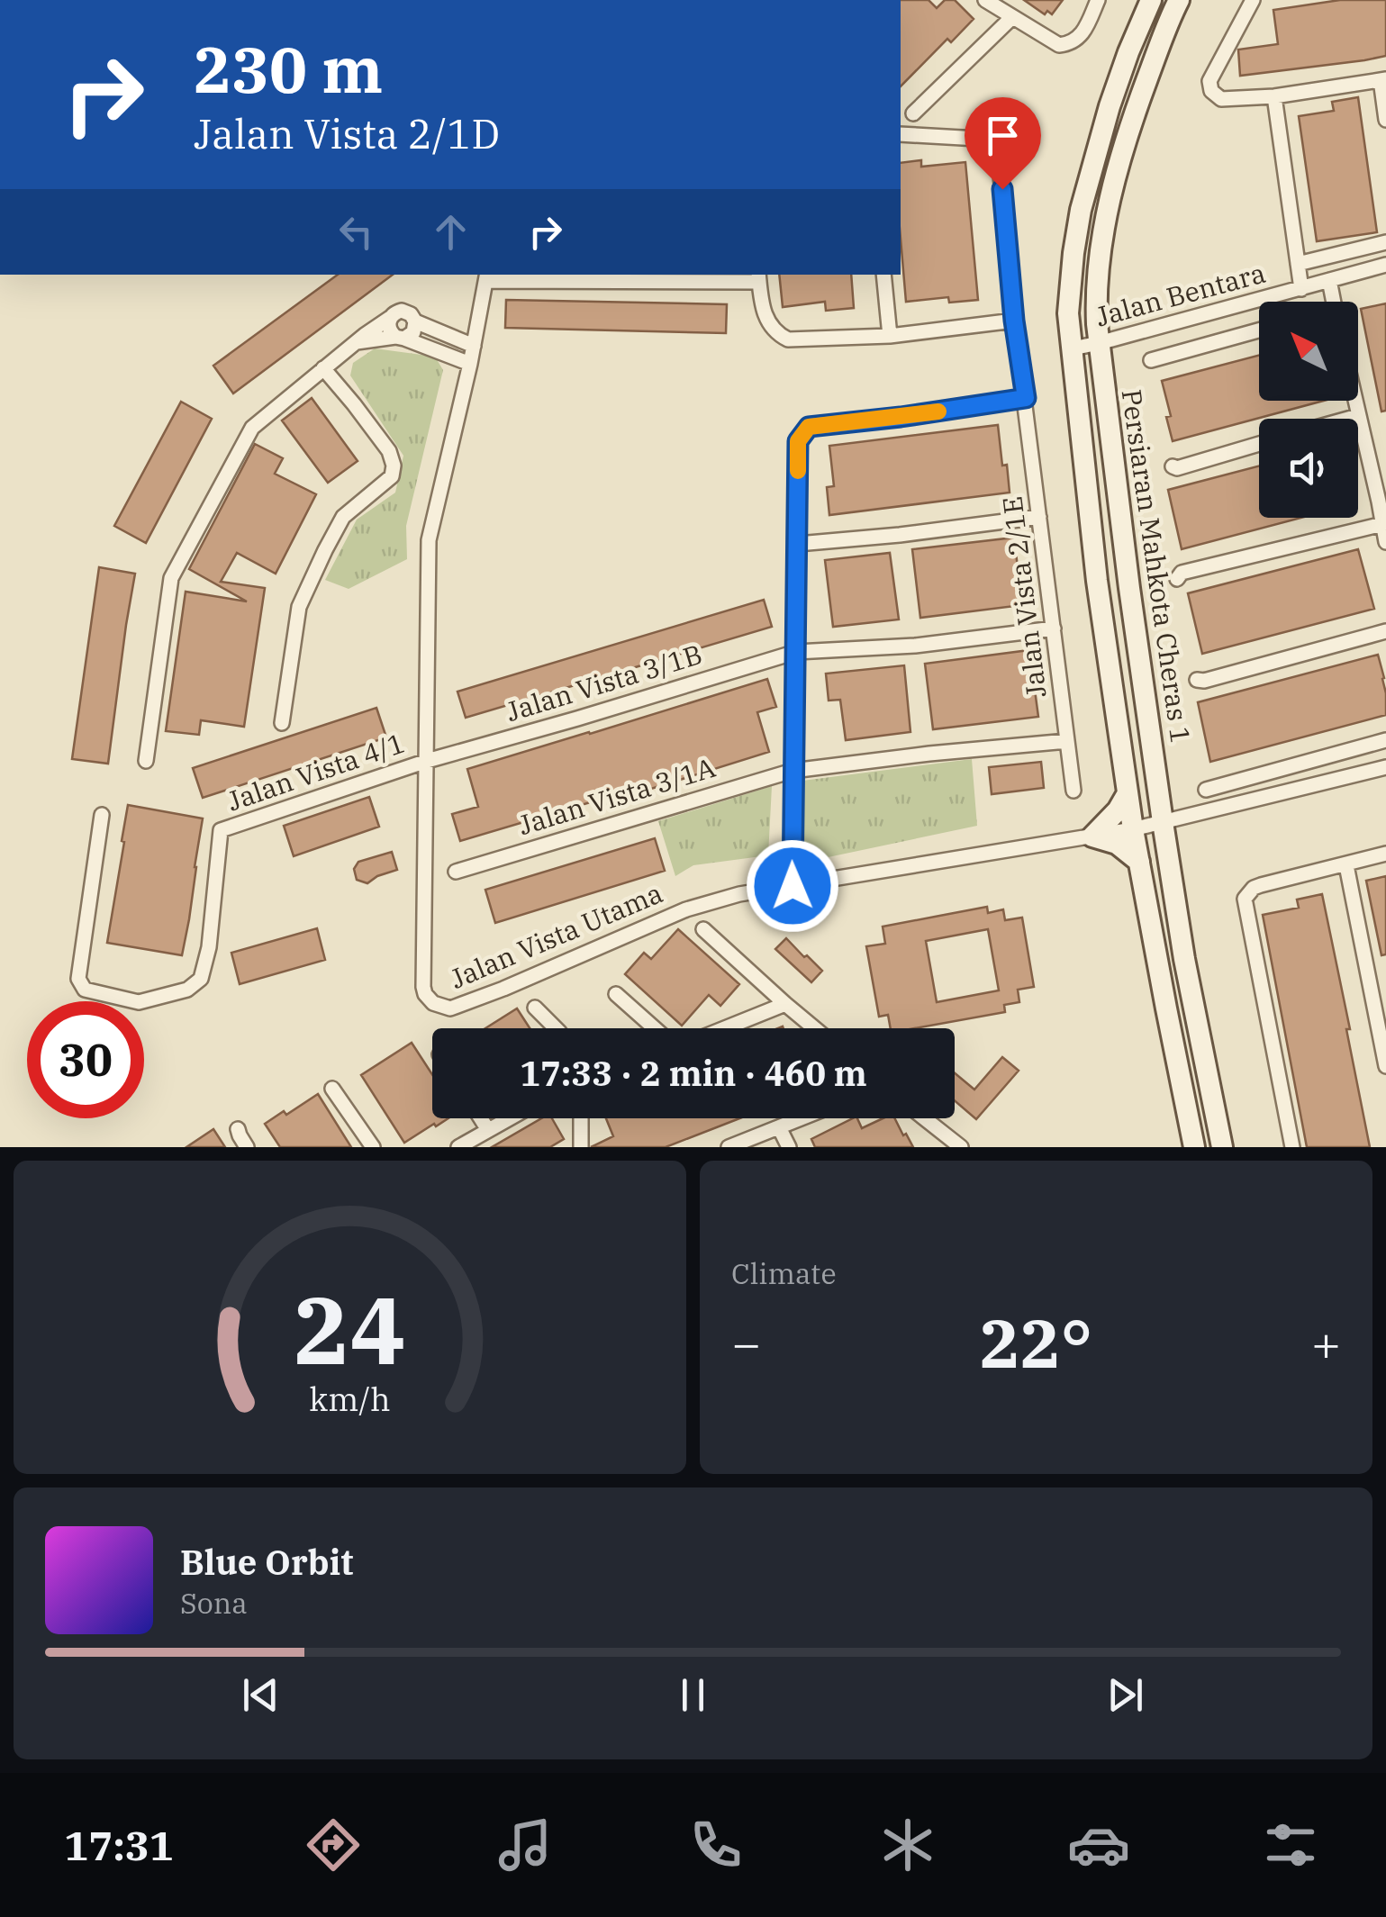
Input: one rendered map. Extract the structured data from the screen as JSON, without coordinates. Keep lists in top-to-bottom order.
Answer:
{
  "streets": {
    "main road": ["Persiaran Mahkota Cheras 1"],
    "street": [
      "Jalan Bentara",
      "Jalan Vista 2/1E",
      "Jalan Vista 3/1B",
      "Jalan Vista 4/1",
      "Jalan Vista 3/1A",
      "Jalan Vista Utama"
    ]
  },
  "crossings": [
    ["Jalan Bentara", "Persiaran Mahkota Cheras 1"],
    ["Persiaran Mahkota Cheras 1", "Jalan Vista Utama"],
    ["Jalan Vista 2/1E", "Jalan Vista 3/1B"],
    ["Jalan Vista 2/1E", "Jalan Vista 3/1A"],
    ["Jalan Vista 3/1B", "Jalan Vista 4/1"],
    ["Jalan Vista 3/1B", "Jalan Vista Utama"],
    ["Jalan Vista 4/1", "Jalan Vista Utama"]
  ],
  "north": "top left",
  "page": {
    "turn": ["230 m", "Jalan Vista 2/1D"],
    "limit": "30",
    "trip": "17:33 · 2 min · 460 m",
    "tile": "Climate",
    "heat": ["−", "22°", "+"],
    "song": ["Blue Orbit", "Sona"],
    "tabs": "17:31",
    "gauge": ["24", "km/h"]
  }
}
